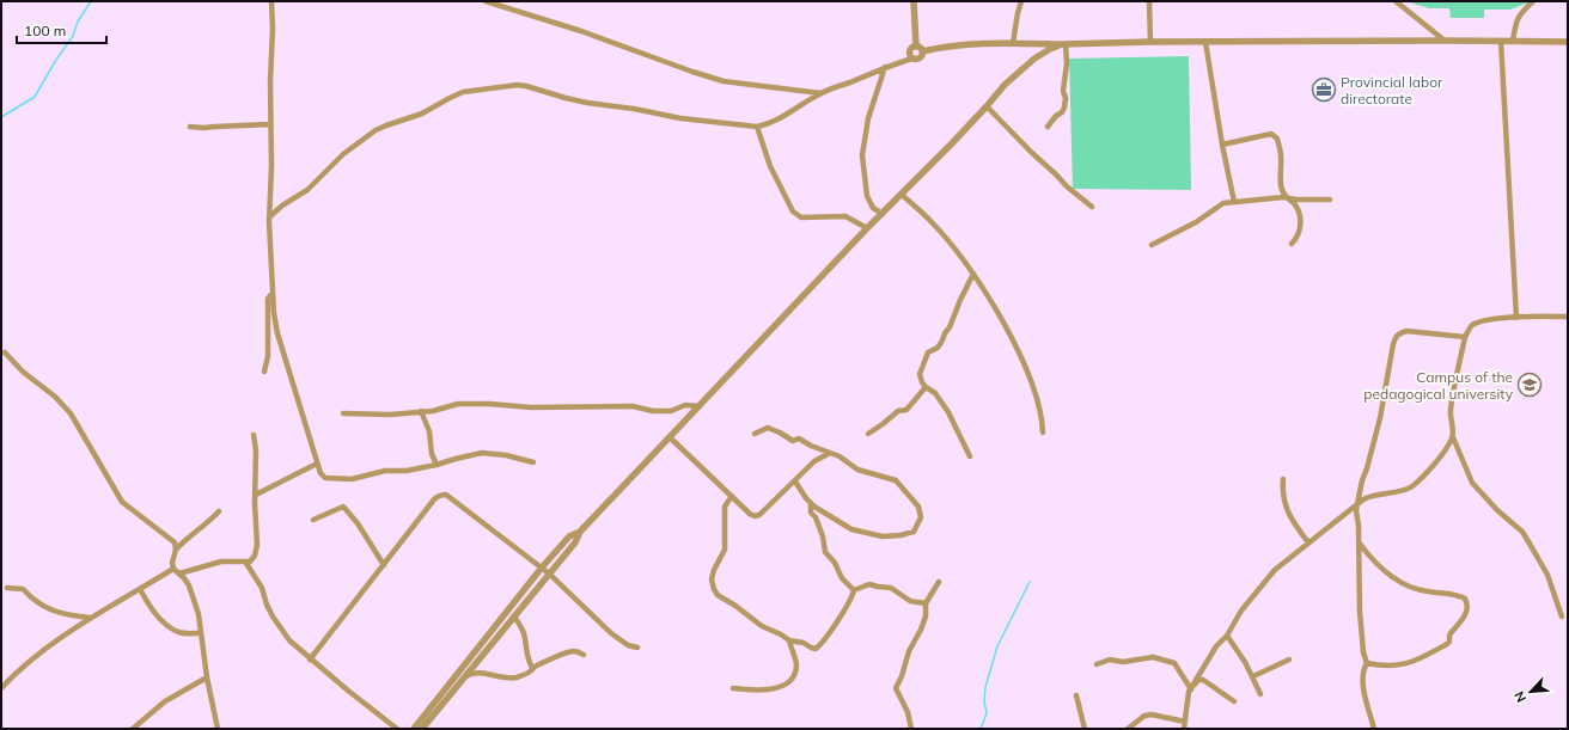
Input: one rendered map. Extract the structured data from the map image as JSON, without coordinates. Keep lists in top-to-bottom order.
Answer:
{
  "places": {
    "office": ["Provincial labor directorate"],
    "school or university": ["Campus of the pedagogical university"]
  },
  "scale_bar": "100 m",
  "north": "bottom left"
}
